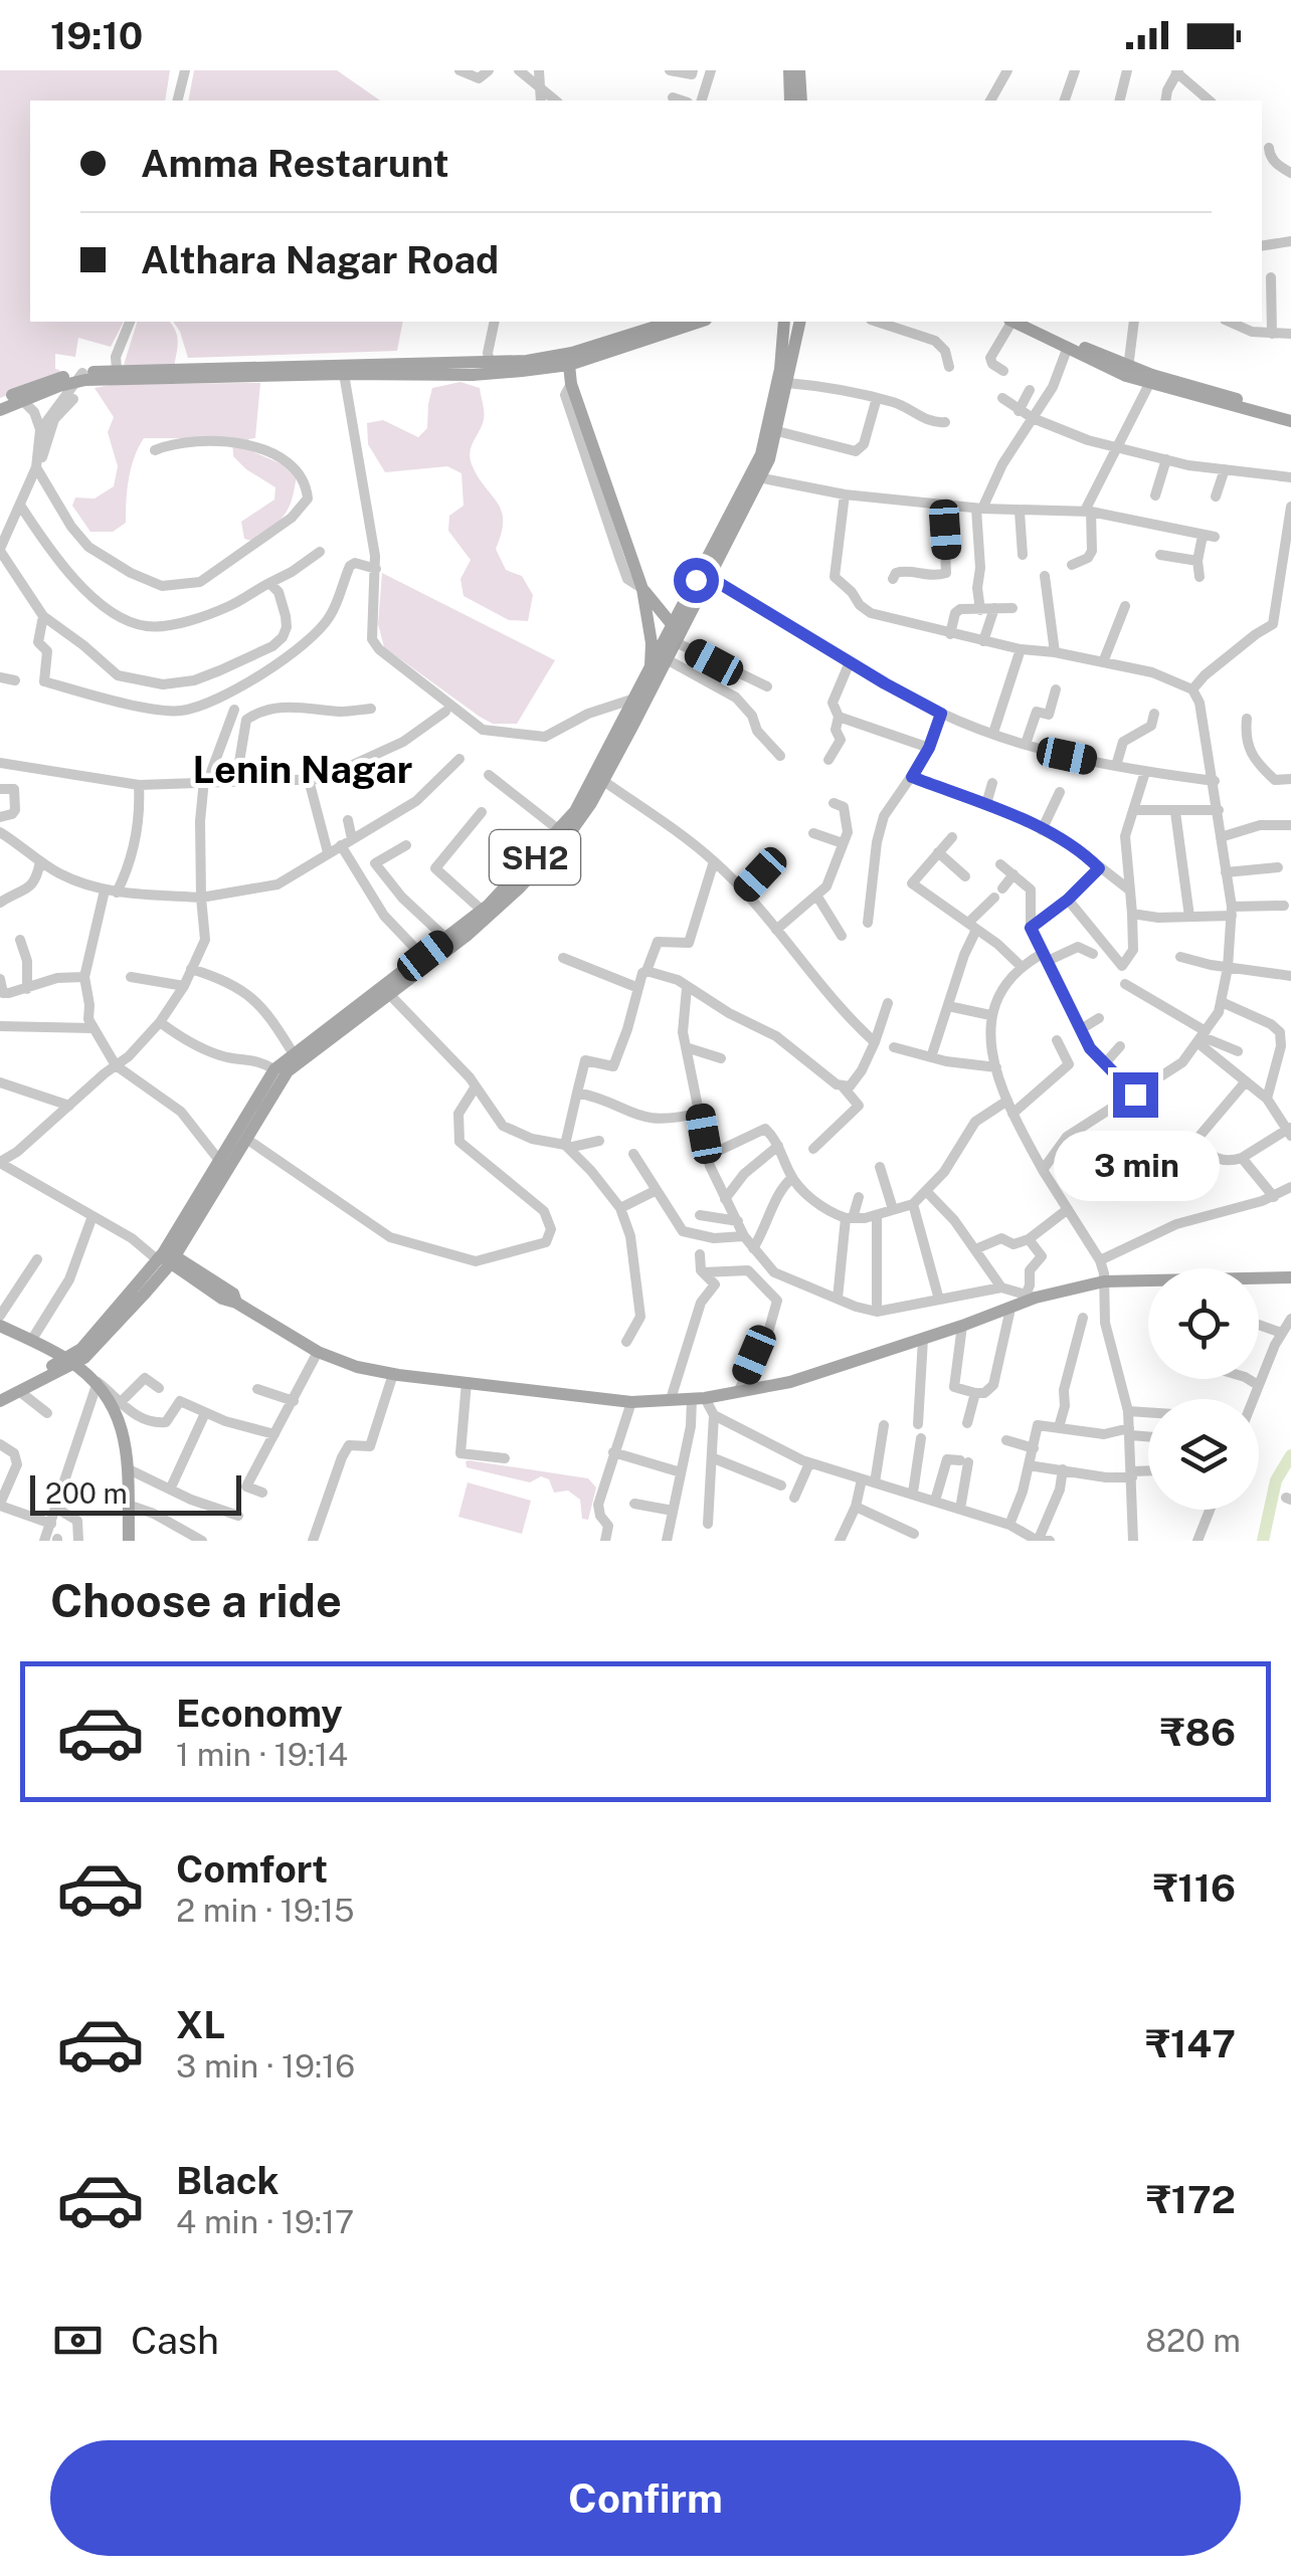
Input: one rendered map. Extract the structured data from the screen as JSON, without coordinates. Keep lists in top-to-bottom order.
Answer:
{
  "streets": {
    "main road": ["SH2"]
  },
  "districts": ["Lenin Nagar"],
  "scale_bar": "200 m",
  "page": {
    "status": "19:10",
    "banner": ["Amma Restarunt", "Althara Nagar Road"],
    "bubble": "3 min",
    "scale": "200 m",
    "heading": "Choose a ride",
    "list": [
      {
        "name": "Economy",
        "note": "1 min · 19:14",
        "value": "₹86"
      },
      {
        "name": "Comfort",
        "note": "2 min · 19:15",
        "value": "₹116"
      },
      {
        "name": "XL",
        "note": "3 min · 19:16",
        "value": "₹147"
      },
      {
        "name": "Black",
        "note": "4 min · 19:17",
        "value": "₹172"
      }
    ],
    "pay": ["Cash", "820 m"],
    "buttons": "Confirm"
  }
}
